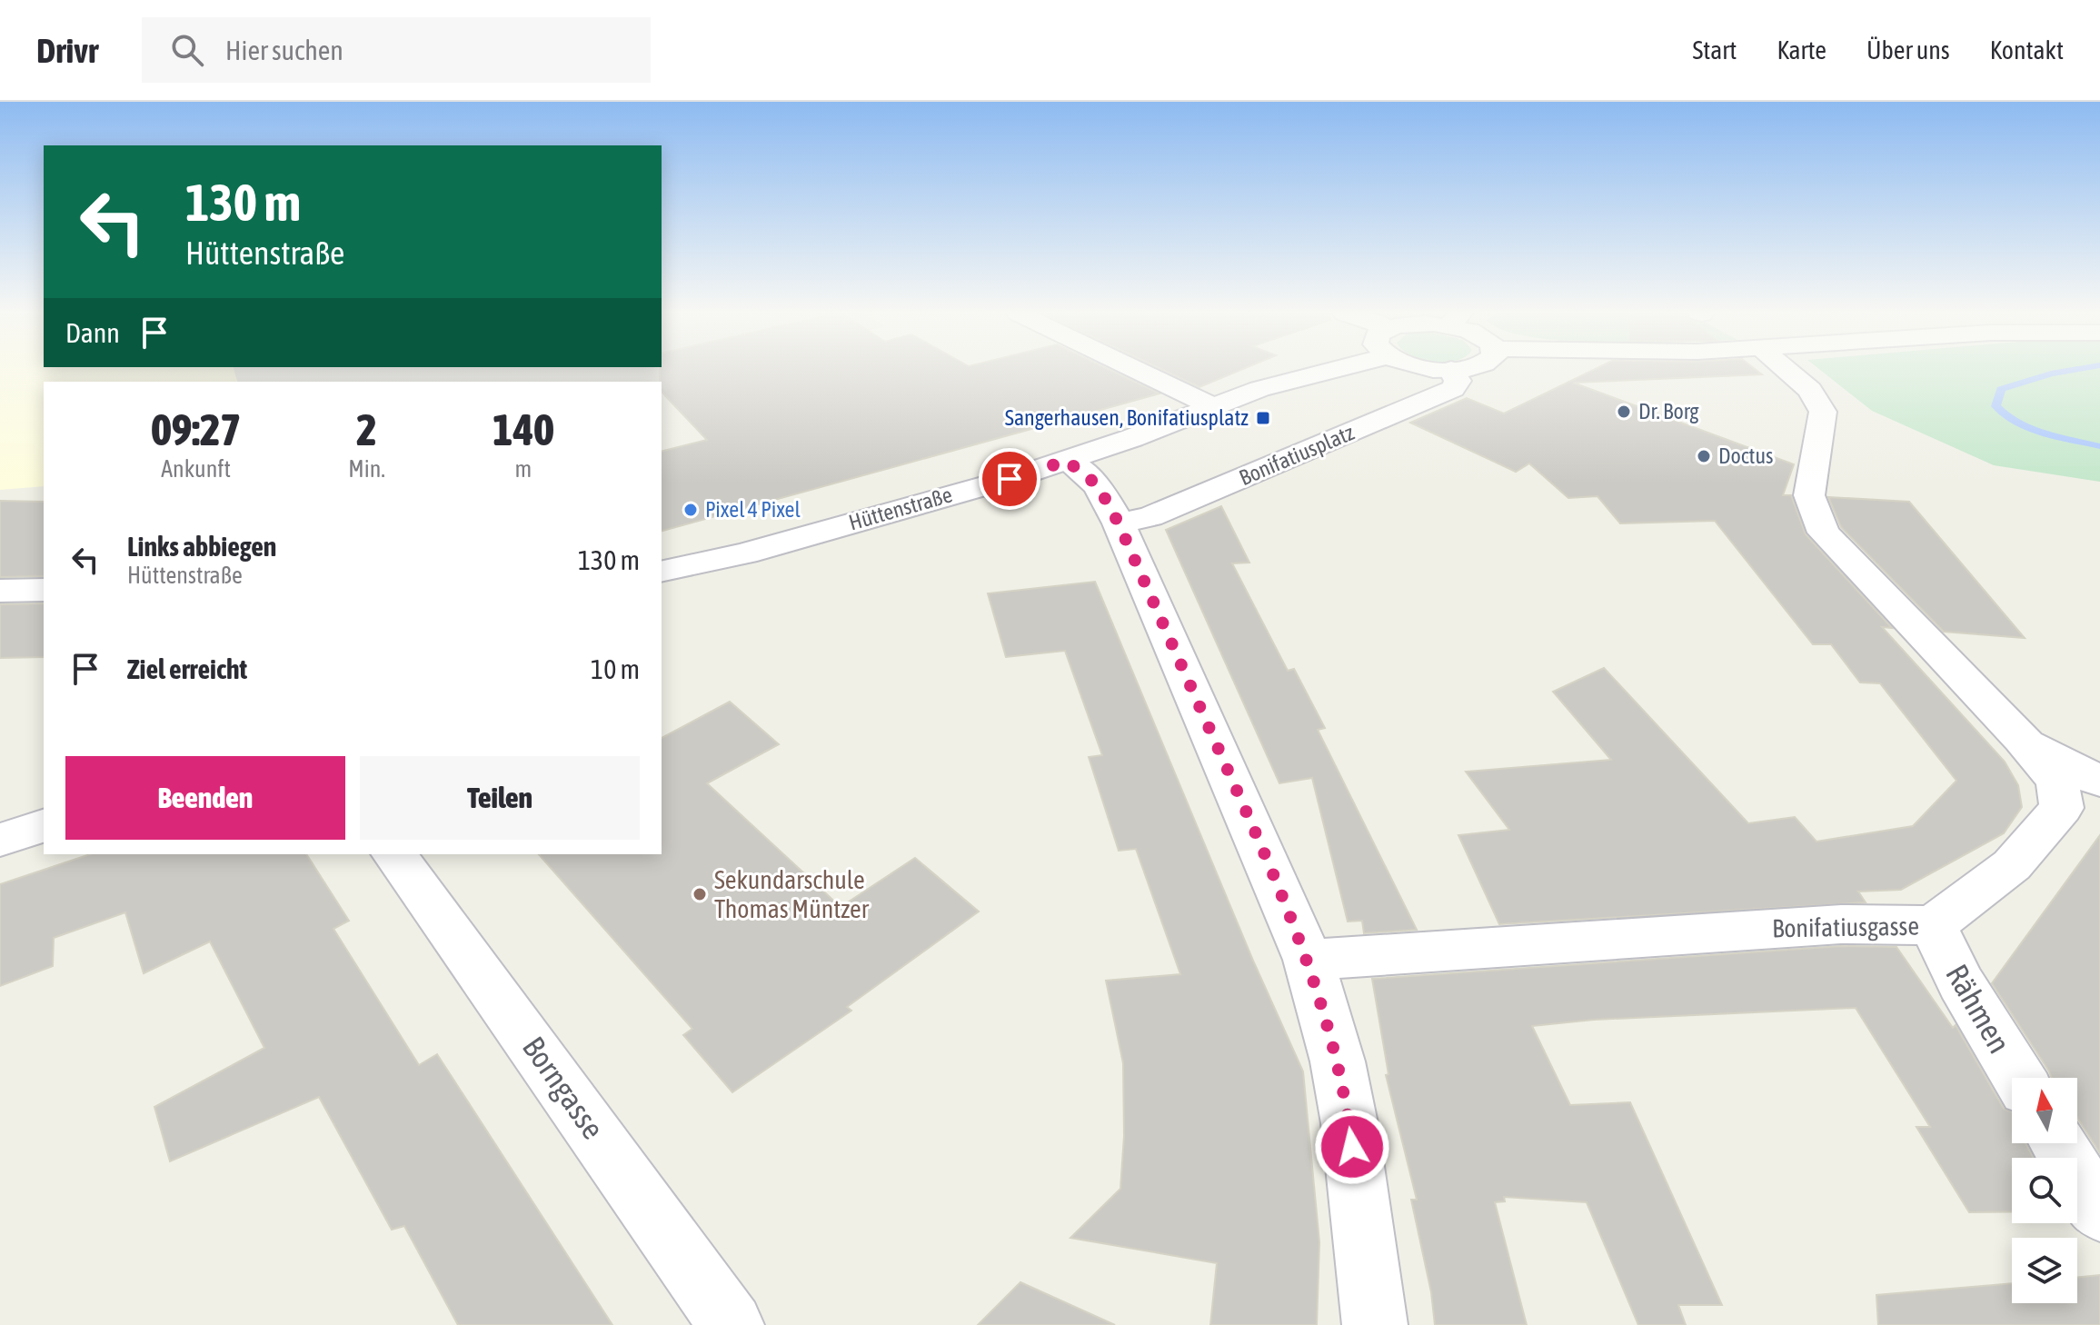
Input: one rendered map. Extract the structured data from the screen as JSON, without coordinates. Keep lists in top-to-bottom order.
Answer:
{
  "streets": {
    "street": [
      "Bonifatiusplatz",
      "Hüttenstraße",
      "Bonifatiusgasse",
      "Rähmen",
      "Borngasse"
    ]
  },
  "crossings": [
    ["Bonifatiusgasse", "Rähmen"]
  ],
  "places": {
    "other": [
      "Dr. Borg",
      "Doctus",
      "Pixel 4 Pixel",
      "Sekundarschule Thomas Müntzer"
    ],
    "transit": ["Sangerhausen, Bonifatiusplatz"]
  },
  "north": "top",
  "page": {
    "header": "Drivr",
    "search": "Hier suchen",
    "nav": [
      "Start",
      "Karte",
      "Über uns",
      "Kontakt"
    ],
    "turn": ["130 m", "Hüttenstraße"],
    "then": "Dann",
    "eta": [
      "09:27",
      "Ankunft",
      "2",
      "Min.",
      "140",
      "m"
    ],
    "list": [
      {
        "name": "Links abbiegen",
        "note": "Hüttenstraße",
        "value": "130 m"
      },
      {
        "name": "Ziel erreicht",
        "value": "10 m"
      }
    ],
    "buttons": ["Beenden", "Teilen"]
  }
}
